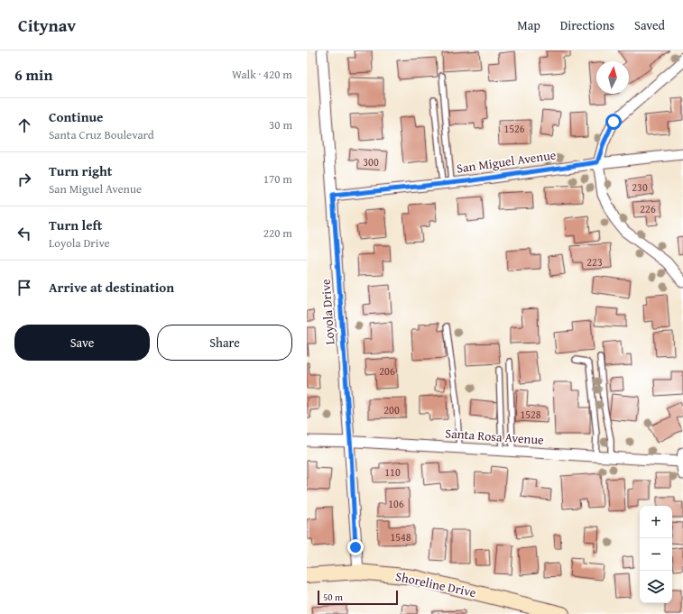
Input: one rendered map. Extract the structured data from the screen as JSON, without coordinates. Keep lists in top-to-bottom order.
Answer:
{
  "streets": {
    "main road": ["Shoreline Drive"],
    "street": ["San Miguel Avenue", "Loyola Drive", "Santa Rosa Avenue"]
  },
  "crossings": [
    ["San Miguel Avenue", "Loyola Drive"],
    ["Loyola Drive", "Santa Rosa Avenue"],
    ["Loyola Drive", "Shoreline Drive"]
  ],
  "house_numbers": [
    "1526",
    "300",
    "230",
    "226",
    "223",
    "206",
    "200",
    "1528",
    "110",
    "106",
    "1548"
  ],
  "scale_bar": "50 m",
  "north": "top",
  "page": {
    "header": "Citynav",
    "nav": ["Map", "Directions", "Saved"],
    "heading": ["6 min", "Walk · 420 m"],
    "list": [
      ["Continue", "Santa Cruz Boulevard", "30 m"],
      ["Turn right", "San Miguel Avenue", "170 m"],
      ["Turn left", "Loyola Drive", "220 m"],
      "Arrive at destination"
    ],
    "buttons": ["Save", "Share"],
    "map_buttons": ["+", "−"],
    "scale": "50 m"
  }
}
